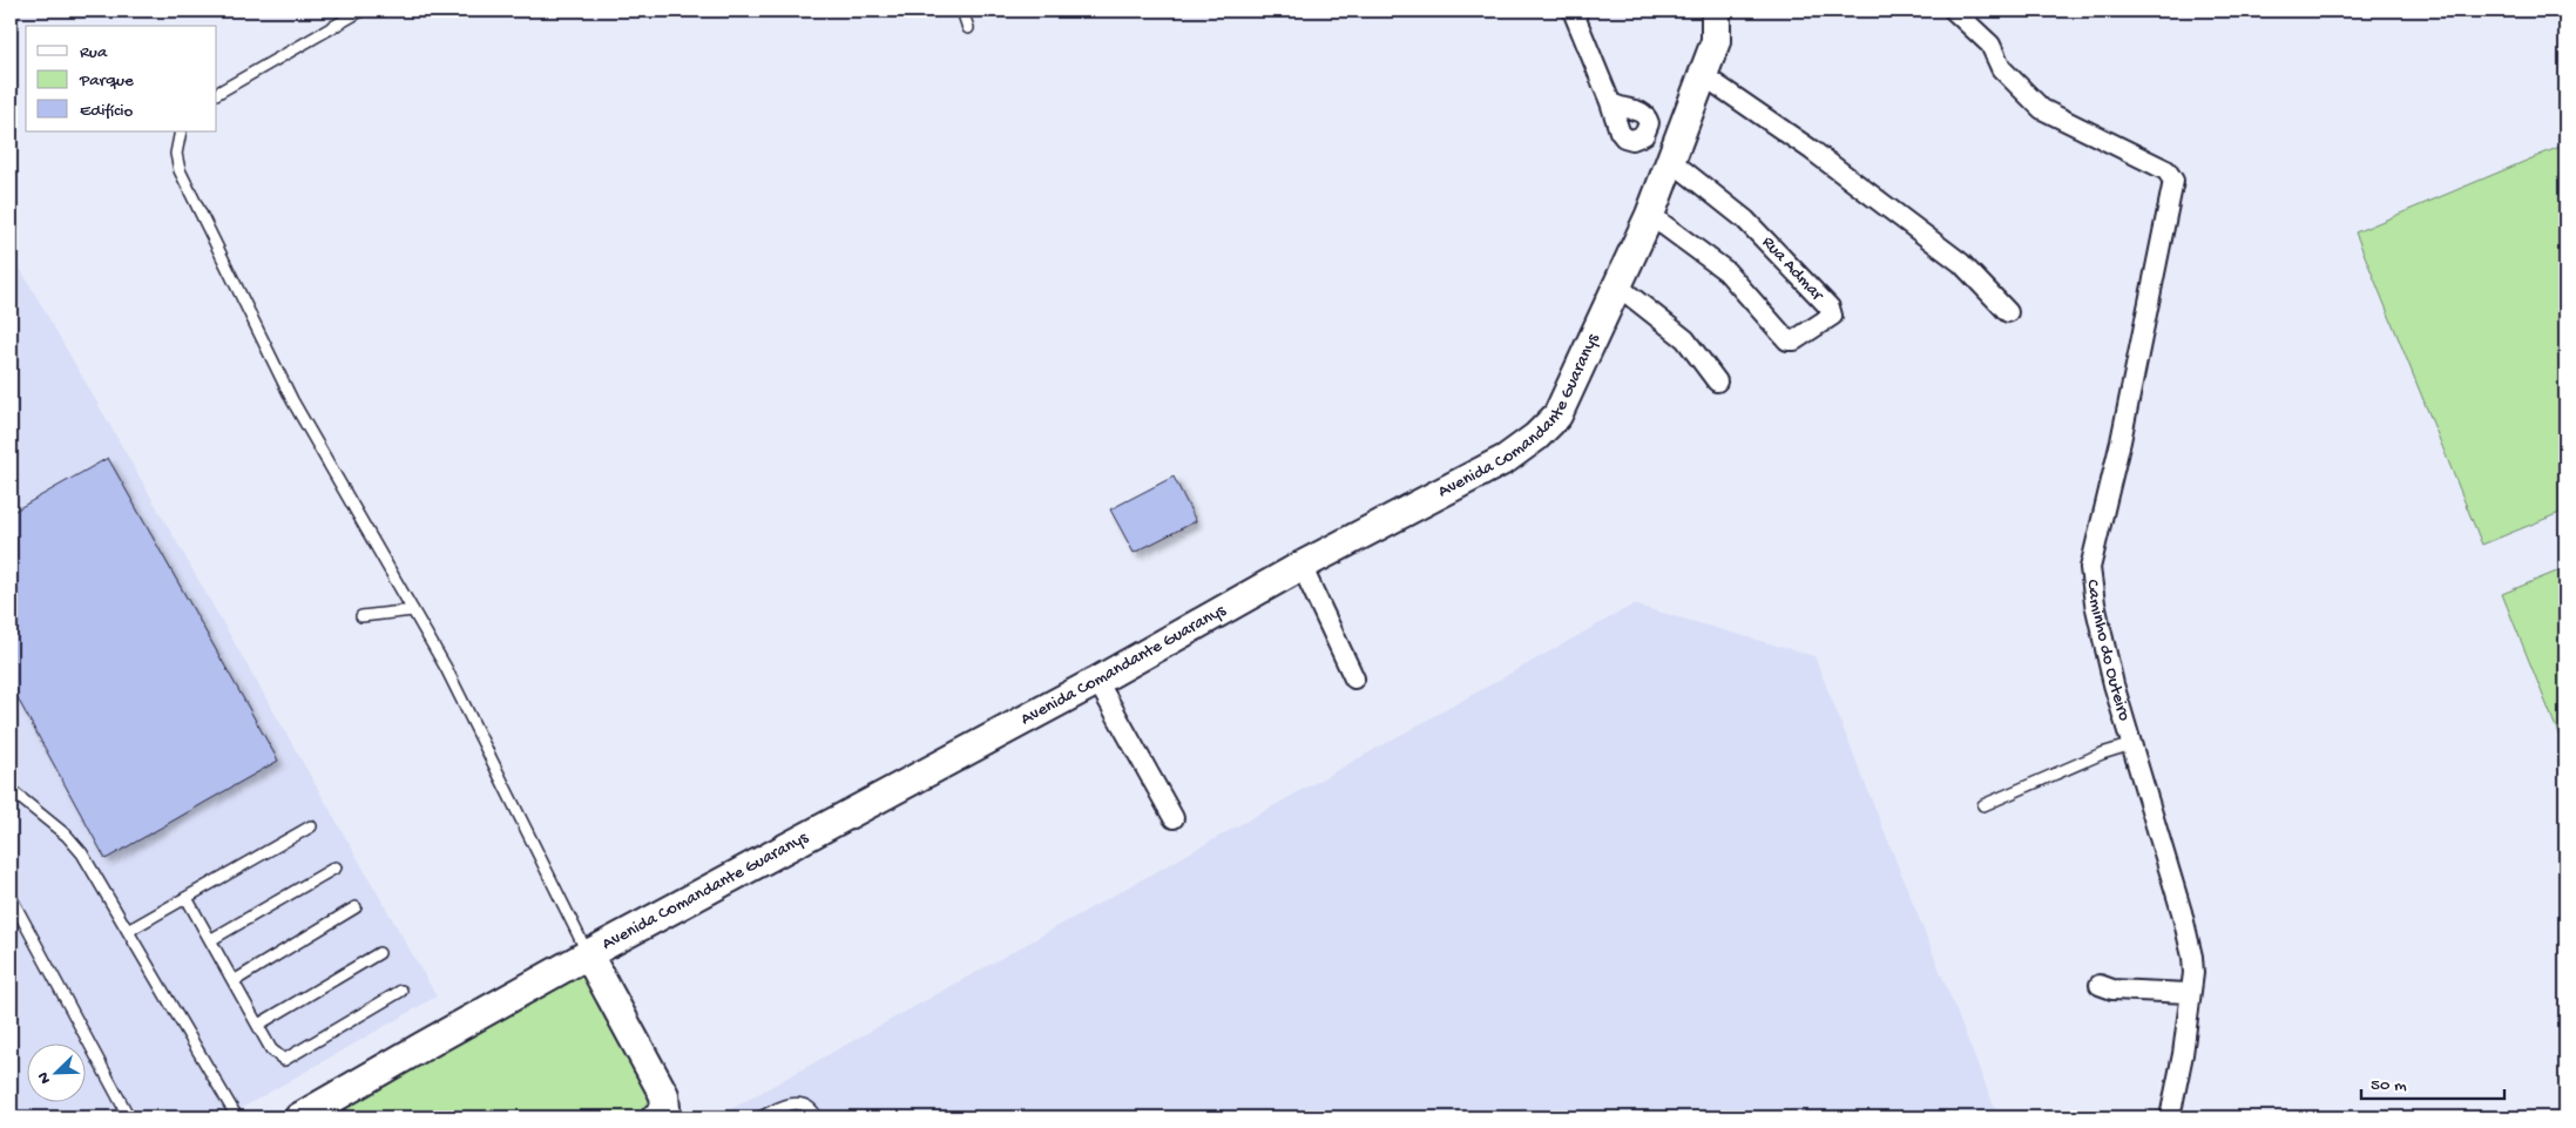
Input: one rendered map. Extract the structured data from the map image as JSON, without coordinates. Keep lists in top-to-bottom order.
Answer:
{
  "streets": {
    "street": ["Rua Admar", "Avenida Comandante Guaranys", "Caminho do Outeiro"]
  },
  "crossings": [
    ["Rua Admar", "Avenida Comandante Guaranys"]
  ],
  "legend": ["Rua", "Parque", "Edifício"],
  "scale_bar": "50 m",
  "north": "bottom left"
}
